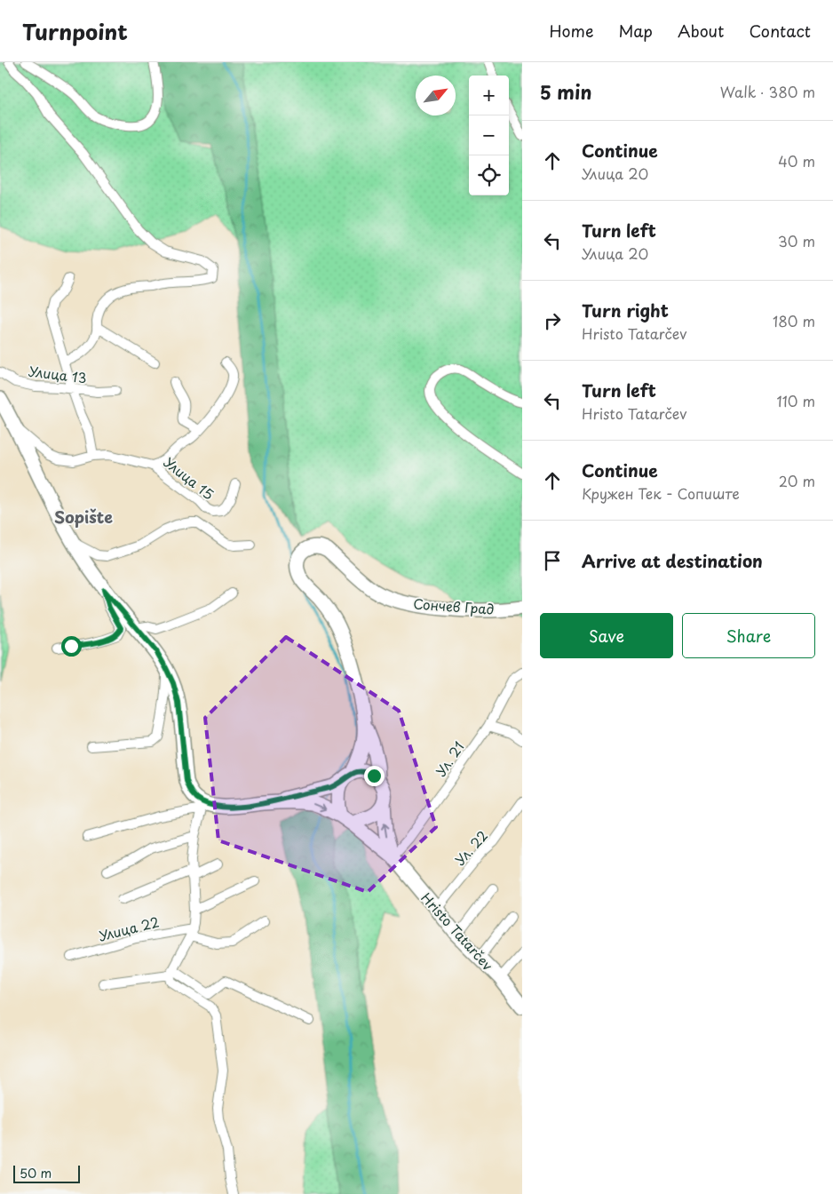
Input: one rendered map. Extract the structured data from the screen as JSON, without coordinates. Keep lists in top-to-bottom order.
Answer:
{
  "streets": {
    "main road": ["Сончев Град", "Hristo Tatarčev"],
    "street": [
      "Улица 13",
      "Улица 15",
      "Ул. 21",
      "Ул. 22",
      "Улица 22"
    ]
  },
  "crossings": [
    ["Ул. 21", "Hristo Tatarčev"],
    ["Ул. 22", "Hristo Tatarčev"]
  ],
  "districts": ["Sopište"],
  "scale_bar": "50 m",
  "north": "top right",
  "page": {
    "header": "Turnpoint",
    "nav": [
      "Home",
      "Map",
      "About",
      "Contact"
    ],
    "heading": ["5 min", "Walk · 380 m"],
    "map_buttons": ["+", "−"],
    "list": [
      ["Continue", "Улица 20", "40 m"],
      ["Turn left", "Улица 20", "30 m"],
      ["Turn right", "Hristo Tatarčev", "180 m"],
      ["Turn left", "Hristo Tatarčev", "110 m"],
      ["Continue", "Кружен Тек - Сопиште", "20 m"],
      "Arrive at destination"
    ],
    "buttons": ["Save", "Share"],
    "scale": "50 m"
  }
}
